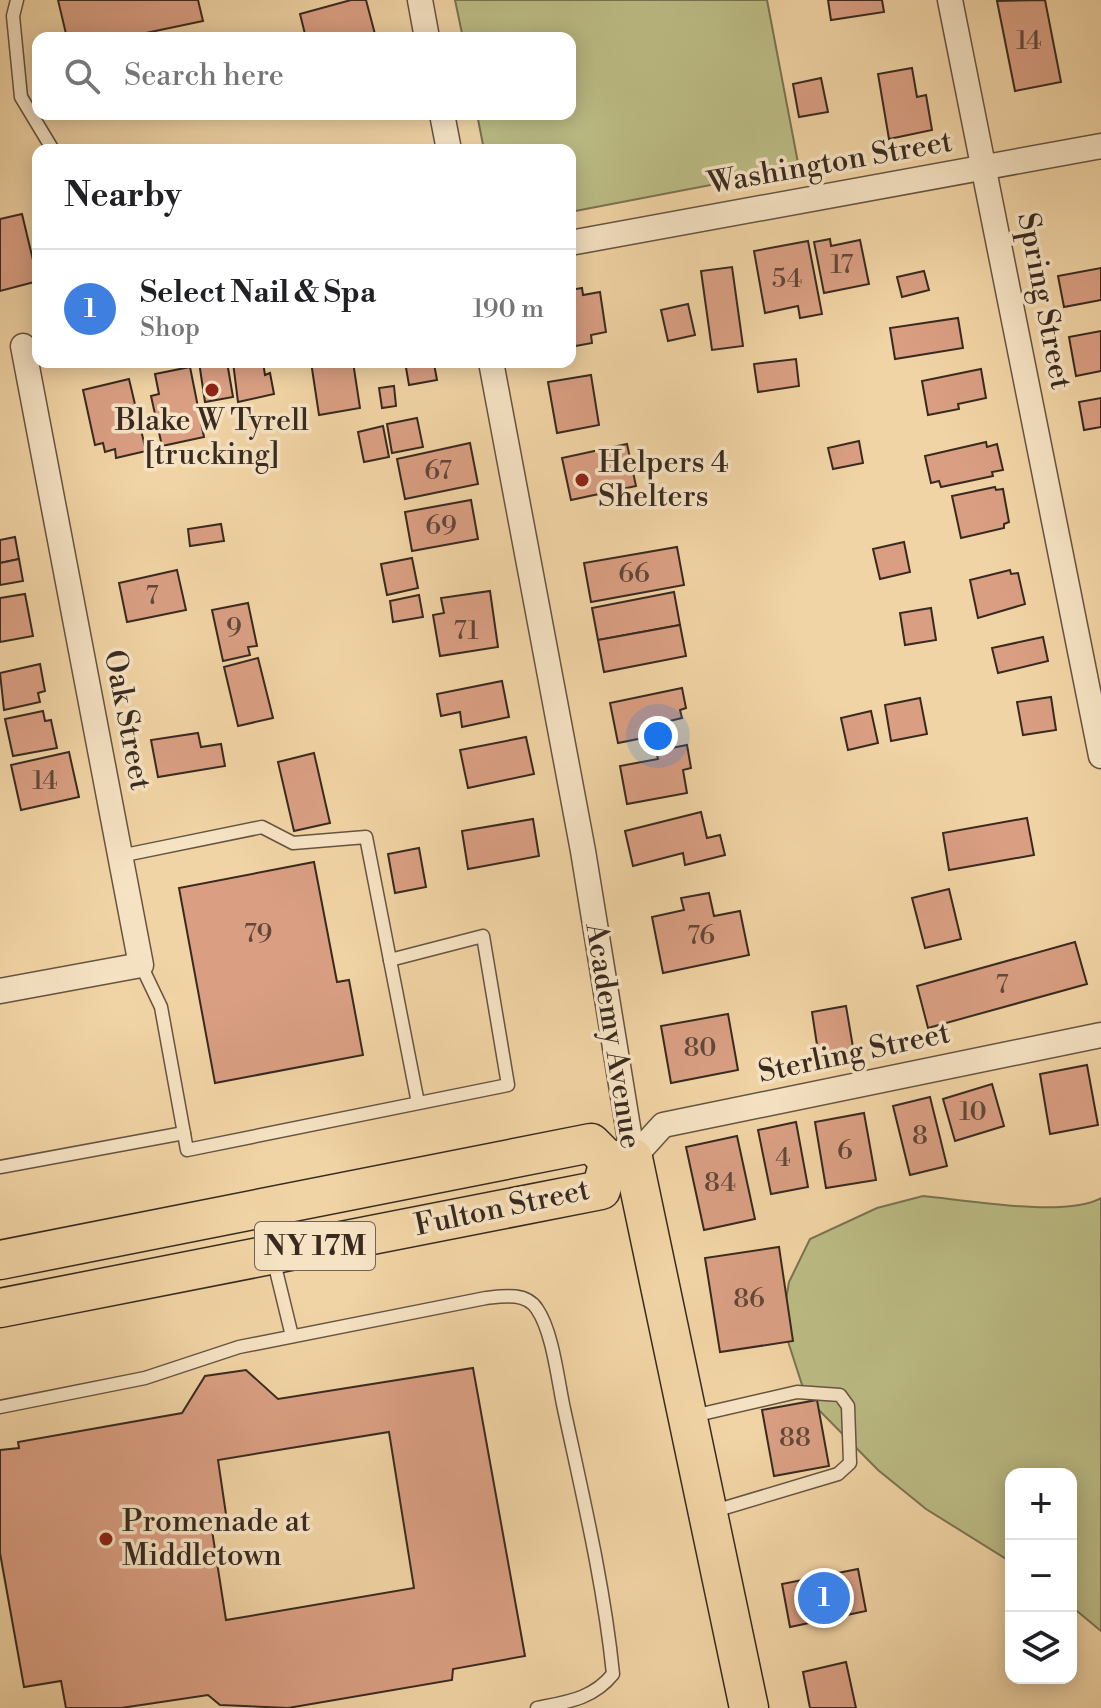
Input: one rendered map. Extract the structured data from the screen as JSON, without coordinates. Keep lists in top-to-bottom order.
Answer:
{
  "streets": {
    "main road": ["Academy Avenue", "Fulton Street", "NY 17M"],
    "street": [
      "Washington Street",
      "Spring Street",
      "Oak Street",
      "Sterling Street"
    ]
  },
  "crossings": [
    ["Washington Street", "Spring Street"],
    ["Academy Avenue", "Sterling Street"],
    ["Academy Avenue", "Fulton Street"],
    ["Sterling Street", "Fulton Street"]
  ],
  "places": ["Blake W Tyrell [trucking]", "Helpers 4 Shelters", "Promenade at Middletown"],
  "house_numbers": [
    "14",
    "17",
    "54",
    "67",
    "69",
    "66",
    "7",
    "9",
    "71",
    "14",
    "79",
    "76",
    "7",
    "80",
    "10",
    "8",
    "6",
    "4",
    "84",
    "86",
    "88"
  ],
  "page": {
    "search": "Search here",
    "heading": "Nearby",
    "list": [
      {
        "mark": "1",
        "name": "Select Nail & Spa",
        "note": "Shop",
        "value": "190 m"
      }
    ],
    "map_buttons": ["+", "−"],
    "pins": "1"
  }
}
